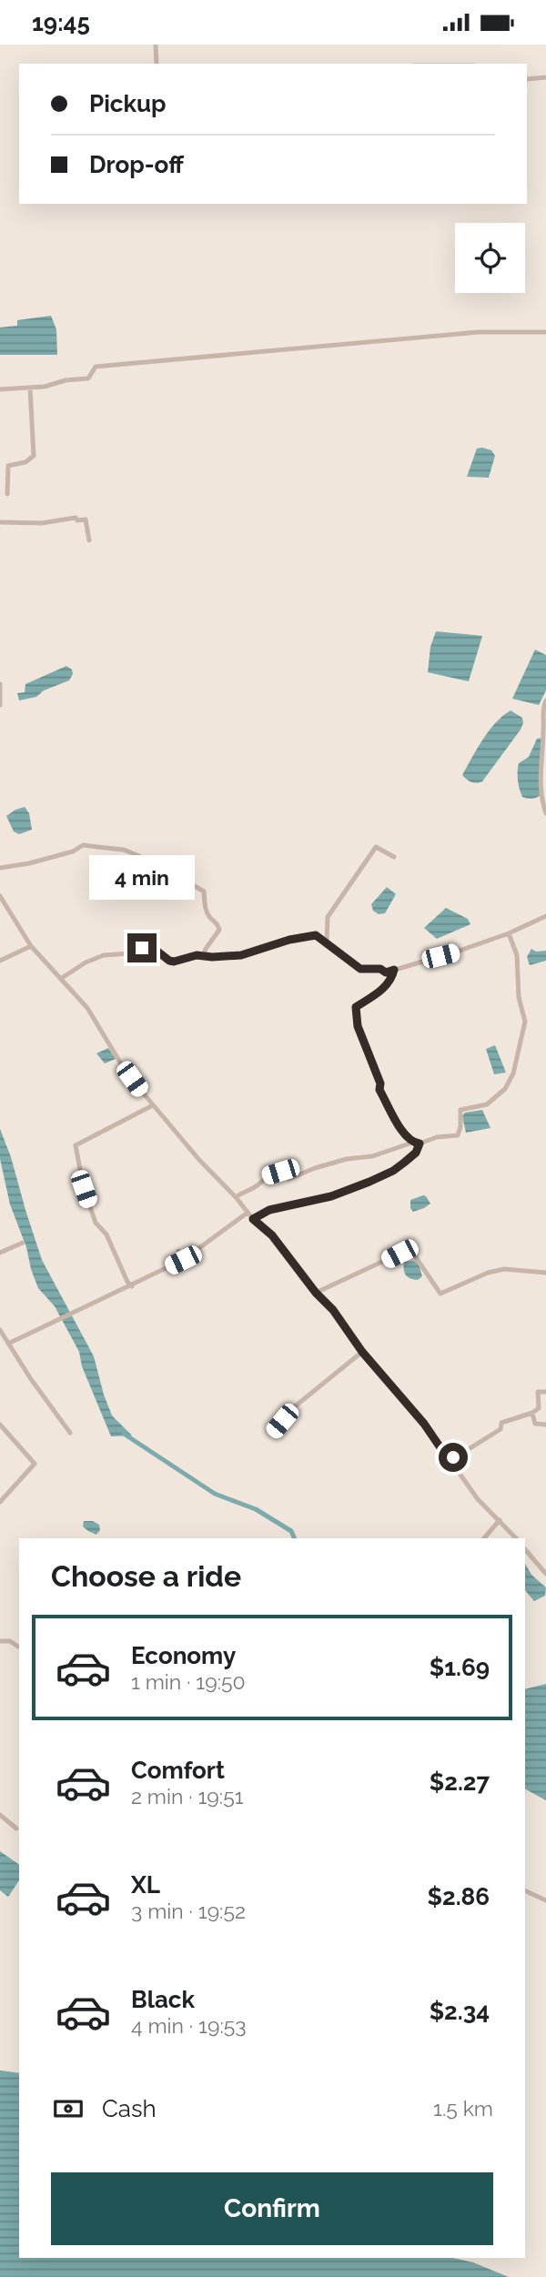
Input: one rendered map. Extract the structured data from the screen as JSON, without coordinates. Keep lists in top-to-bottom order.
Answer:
{
  "page": {
    "status": "19:45",
    "banner": ["Pickup", "Drop-off"],
    "bubble": "4 min",
    "heading": "Choose a ride",
    "list": [
      {
        "name": "Economy",
        "note": "1 min · 19:50",
        "value": "$1.69"
      },
      {
        "name": "Comfort",
        "note": "2 min · 19:51",
        "value": "$2.27"
      },
      {
        "name": "XL",
        "note": "3 min · 19:52",
        "value": "$2.86"
      },
      {
        "name": "Black",
        "note": "4 min · 19:53",
        "value": "$2.34"
      }
    ],
    "pay": ["Cash", "1.5 km"],
    "buttons": "Confirm"
  }
}
